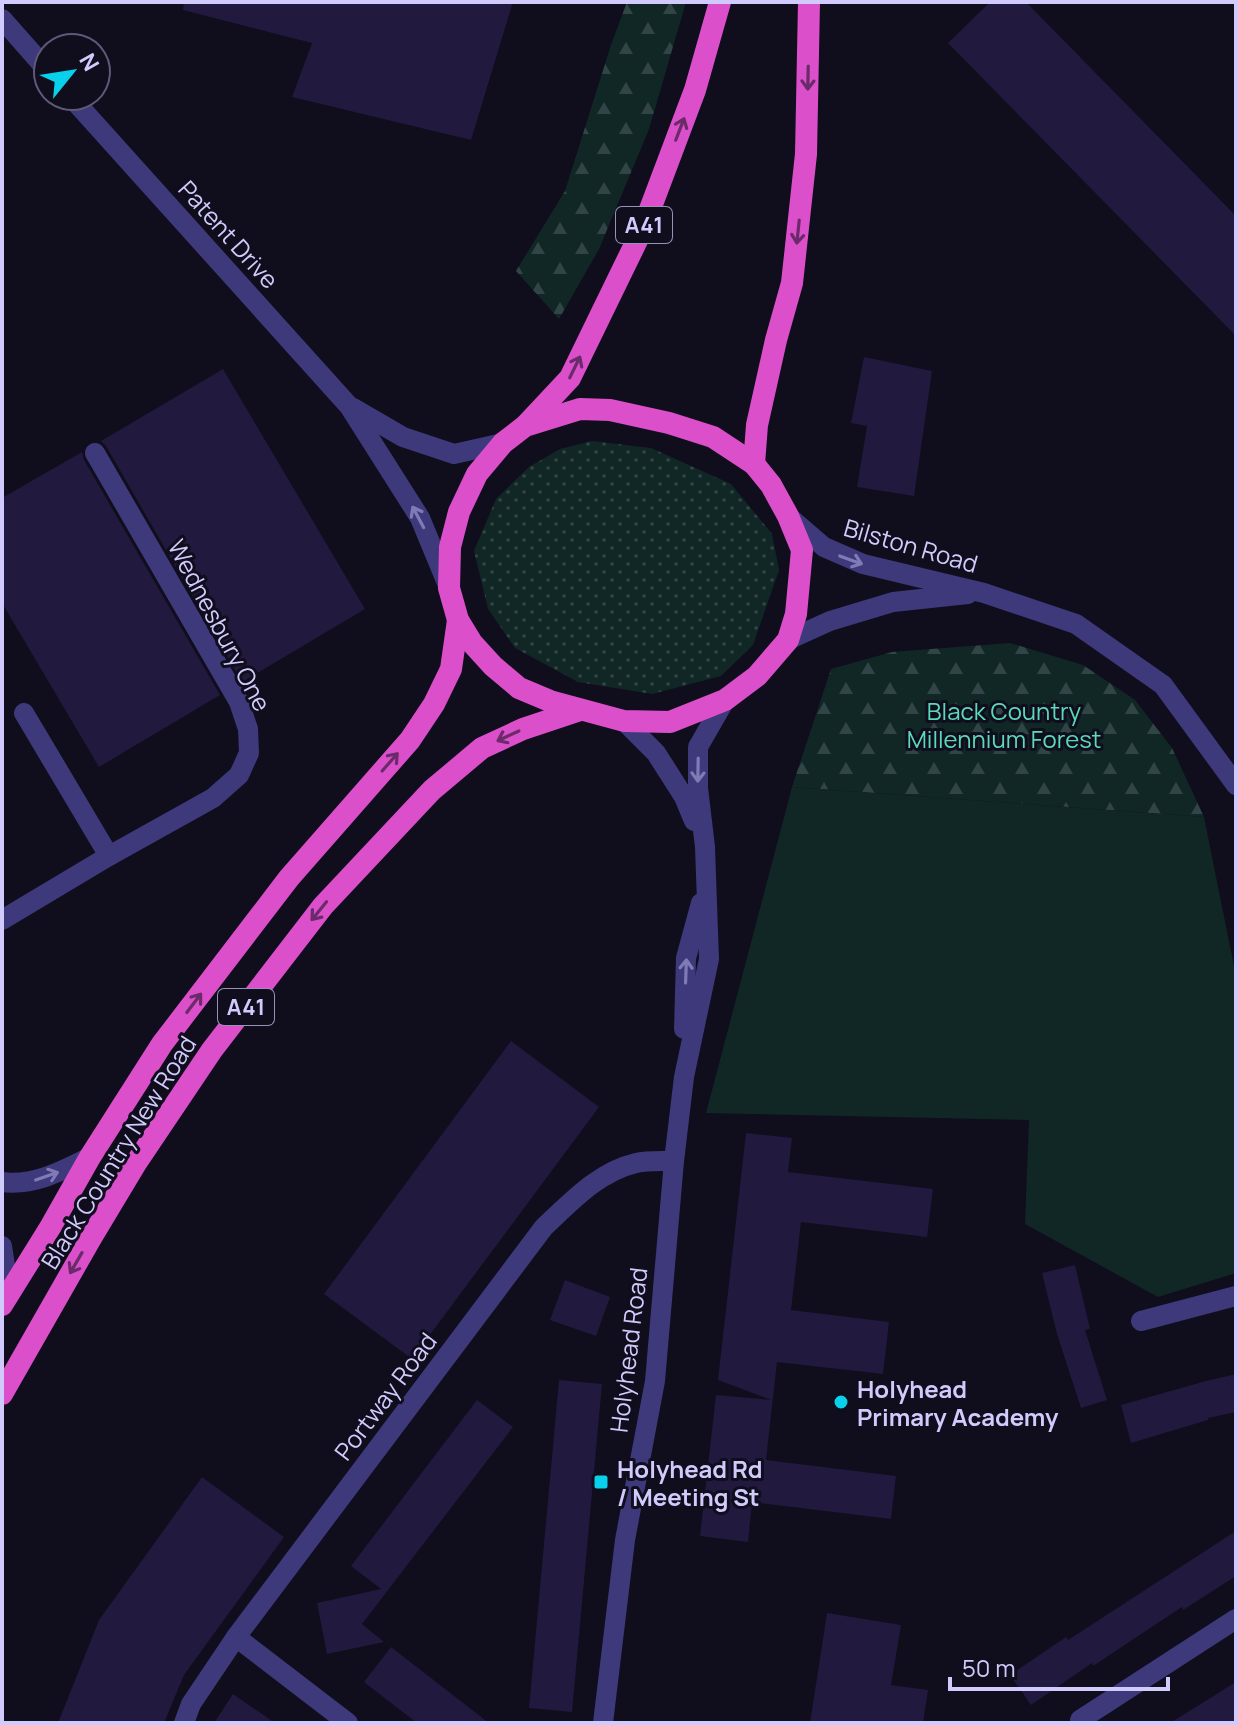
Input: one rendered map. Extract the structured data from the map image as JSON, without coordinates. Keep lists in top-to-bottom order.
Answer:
{
  "streets": {
    "highway": ["A41", "Black Country New Road"],
    "street": [
      "Patent Drive",
      "Bilston Road",
      "Wednesbury One",
      "Holyhead Road",
      "Portway Road"
    ]
  },
  "crossings": [
    ["A41", "Patent Drive"],
    ["A41", "Bilston Road"],
    ["A41", "Black Country New Road"],
    ["A41", "Holyhead Road"],
    ["Holyhead Road", "Portway Road"]
  ],
  "parks": ["Black Country Millennium Forest"],
  "places": {
    "other": ["Holyhead Primary Academy"],
    "transit": ["Holyhead Rd / Meeting St"]
  },
  "scale_bar": "50 m",
  "north": "top right"
}
